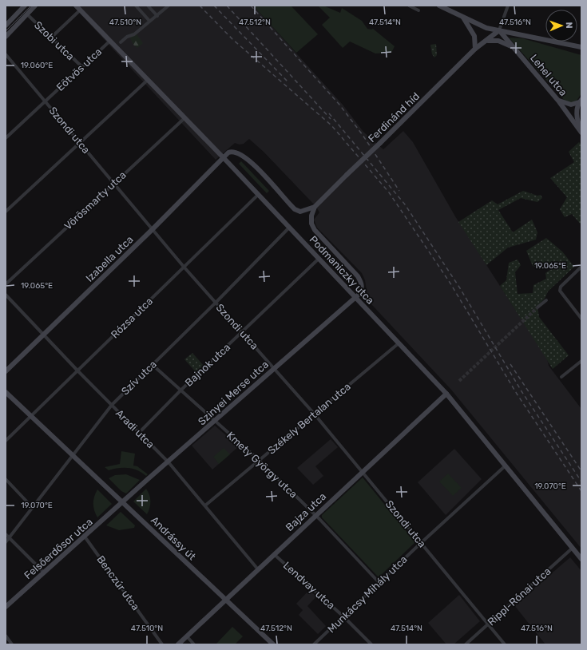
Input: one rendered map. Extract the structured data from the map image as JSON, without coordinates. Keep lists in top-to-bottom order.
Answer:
{
  "streets": {
    "street": [
      "Szobi utca",
      "Eötvös utca",
      "Lehel utca",
      "Ferdinánd híd",
      "Szondi utca",
      "Vörösmarty utca",
      "Izabella utca",
      "Podmaniczky utca",
      "Rózsa utca",
      "Bajnok utca",
      "Szív utca",
      "Szinyei Merse utca",
      "Székely Bertalan utca",
      "Aradi utca",
      "Kmety György utca",
      "Bajza utca",
      "Andrássy út",
      "Felsőerdősor utca",
      "Benczúr utca",
      "Lendvay utca",
      "Munkácsy Mihály utca",
      "Rippl-Rónai utca"
    ]
  },
  "crossings": [
    ["Szobi utca", "Eötvös utca"],
    ["Eötvös utca", "Szondi utca"],
    ["Eötvös utca", "Podmaniczky utca"],
    ["Lehel utca", "Ferdinánd híd"],
    ["Szondi utca", "Vörösmarty utca"],
    ["Szondi utca", "Izabella utca"],
    ["Szondi utca", "Rózsa utca"],
    ["Szondi utca", "Bajnok utca"],
    ["Szondi utca", "Szív utca"],
    ["Szondi utca", "Szinyei Merse utca"],
    ["Szondi utca", "Székely Bertalan utca"],
    ["Szondi utca", "Bajza utca"],
    ["Szondi utca", "Munkácsy Mihály utca"],
    ["Szondi utca", "Rippl-Rónai utca"],
    ["Vörösmarty utca", "Podmaniczky utca"],
    ["Izabella utca", "Podmaniczky utca"],
    ["Izabella utca", "Aradi utca"],
    ["Podmaniczky utca", "Rózsa utca"],
    ["Podmaniczky utca", "Bajnok utca"],
    ["Podmaniczky utca", "Szív utca"],
    ["Podmaniczky utca", "Szinyei Merse utca"],
    ["Podmaniczky utca", "Székely Bertalan utca"],
    ["Podmaniczky utca", "Bajza utca"],
    ["Podmaniczky utca", "Munkácsy Mihály utca"],
    ["Podmaniczky utca", "Rippl-Rónai utca"],
    ["Rózsa utca", "Aradi utca"],
    ["Rózsa utca", "Andrássy út"],
    ["Bajnok utca", "Aradi utca"],
    ["Bajnok utca", "Kmety György utca"],
    ["Szív utca", "Aradi utca"],
    ["Szív utca", "Kmety György utca"],
    ["Szív utca", "Andrássy út"],
    ["Szinyei Merse utca", "Aradi utca"],
    ["Szinyei Merse utca", "Kmety György utca"],
    ["Szinyei Merse utca", "Andrássy út"],
    ["Szinyei Merse utca", "Felsőerdősor utca"],
    ["Székely Bertalan utca", "Aradi utca"],
    ["Székely Bertalan utca", "Kmety György utca"],
    ["Aradi utca", "Bajza utca"],
    ["Kmety György utca", "Bajza utca"],
    ["Kmety György utca", "Munkácsy Mihály utca"],
    ["Bajza utca", "Andrássy út"],
    ["Bajza utca", "Lendvay utca"],
    ["Andrássy út", "Felsőerdősor utca"],
    ["Felsőerdősor utca", "Benczúr utca"],
    ["Lendvay utca", "Munkácsy Mihály utca"]
  ],
  "north": "right",
  "coordinates": [
    "47.510°N",
    "47.512°N",
    "47.514°N",
    "47.516°N",
    "19.060°E",
    "19.065°E",
    "19.070°E"
  ]
}
